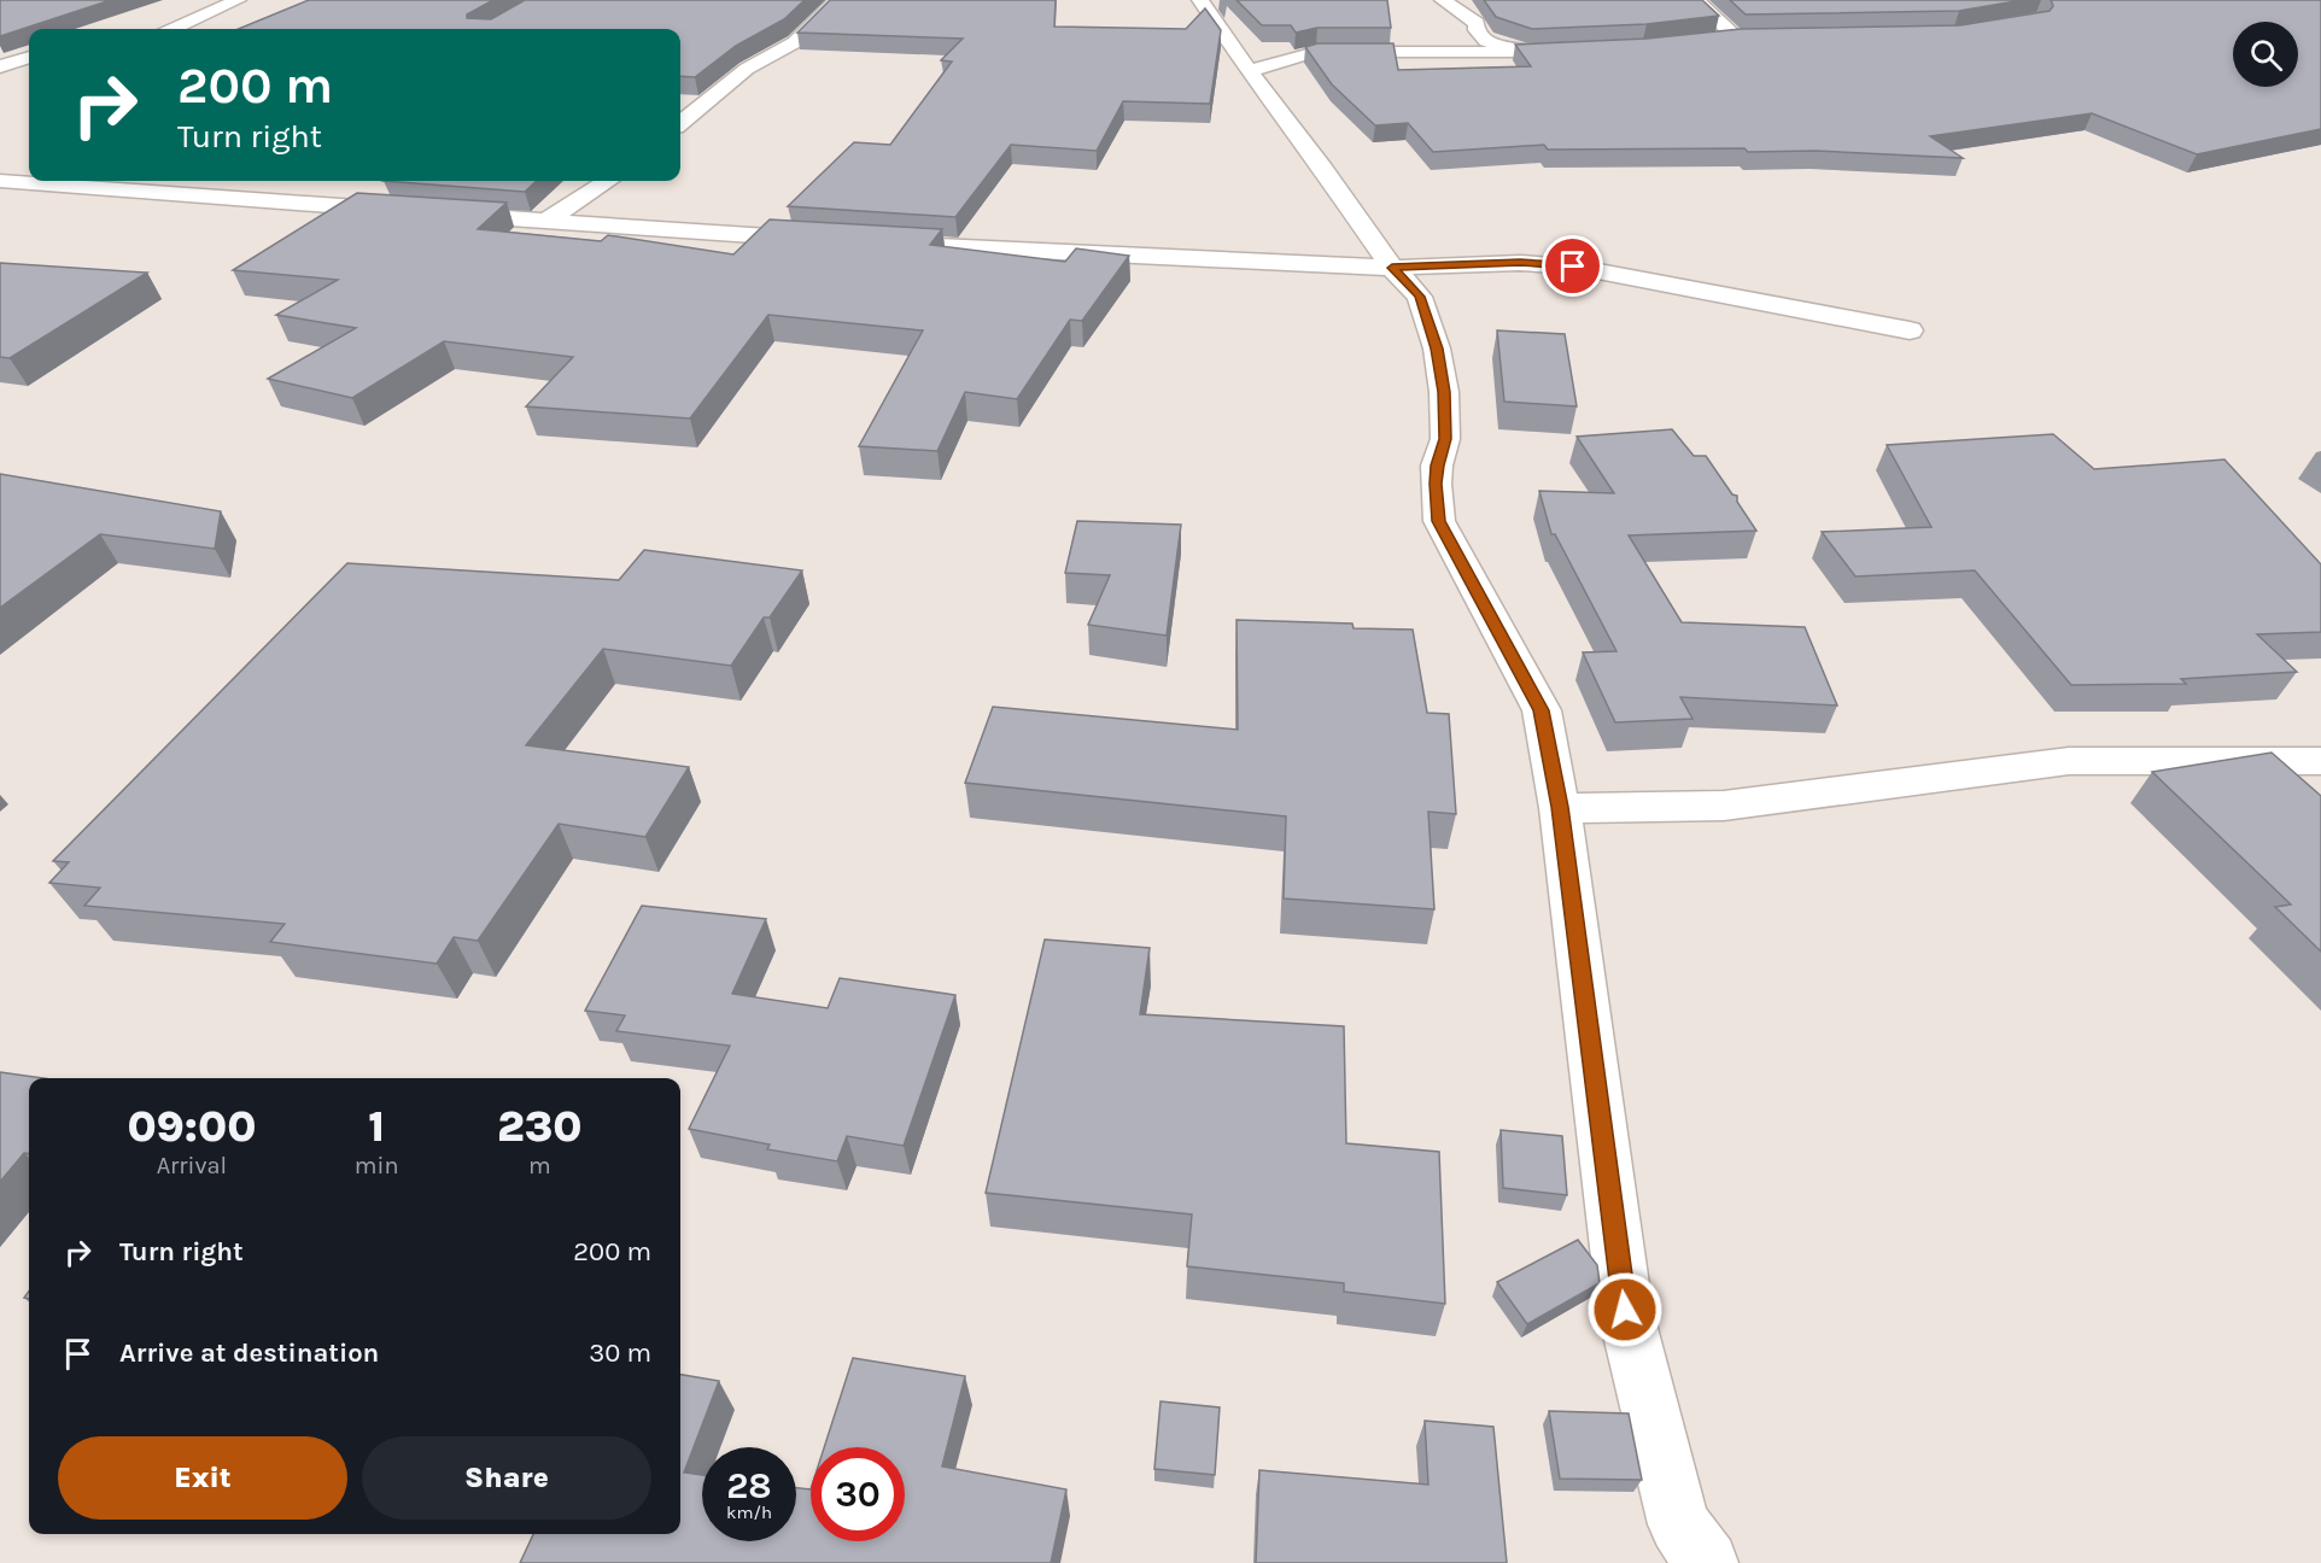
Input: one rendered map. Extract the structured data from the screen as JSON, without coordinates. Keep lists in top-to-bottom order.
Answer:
{
  "page": {
    "turn": ["200 m", "Turn right"],
    "eta": [
      "09:00",
      "Arrival",
      "1",
      "min",
      "230",
      "m"
    ],
    "list": [
      {
        "name": "Turn right",
        "value": "200 m"
      },
      {
        "name": "Arrive at destination",
        "value": "30 m"
      }
    ],
    "buttons": ["Exit", "Share"],
    "speed": "28 km/h",
    "limit": "30"
  }
}
